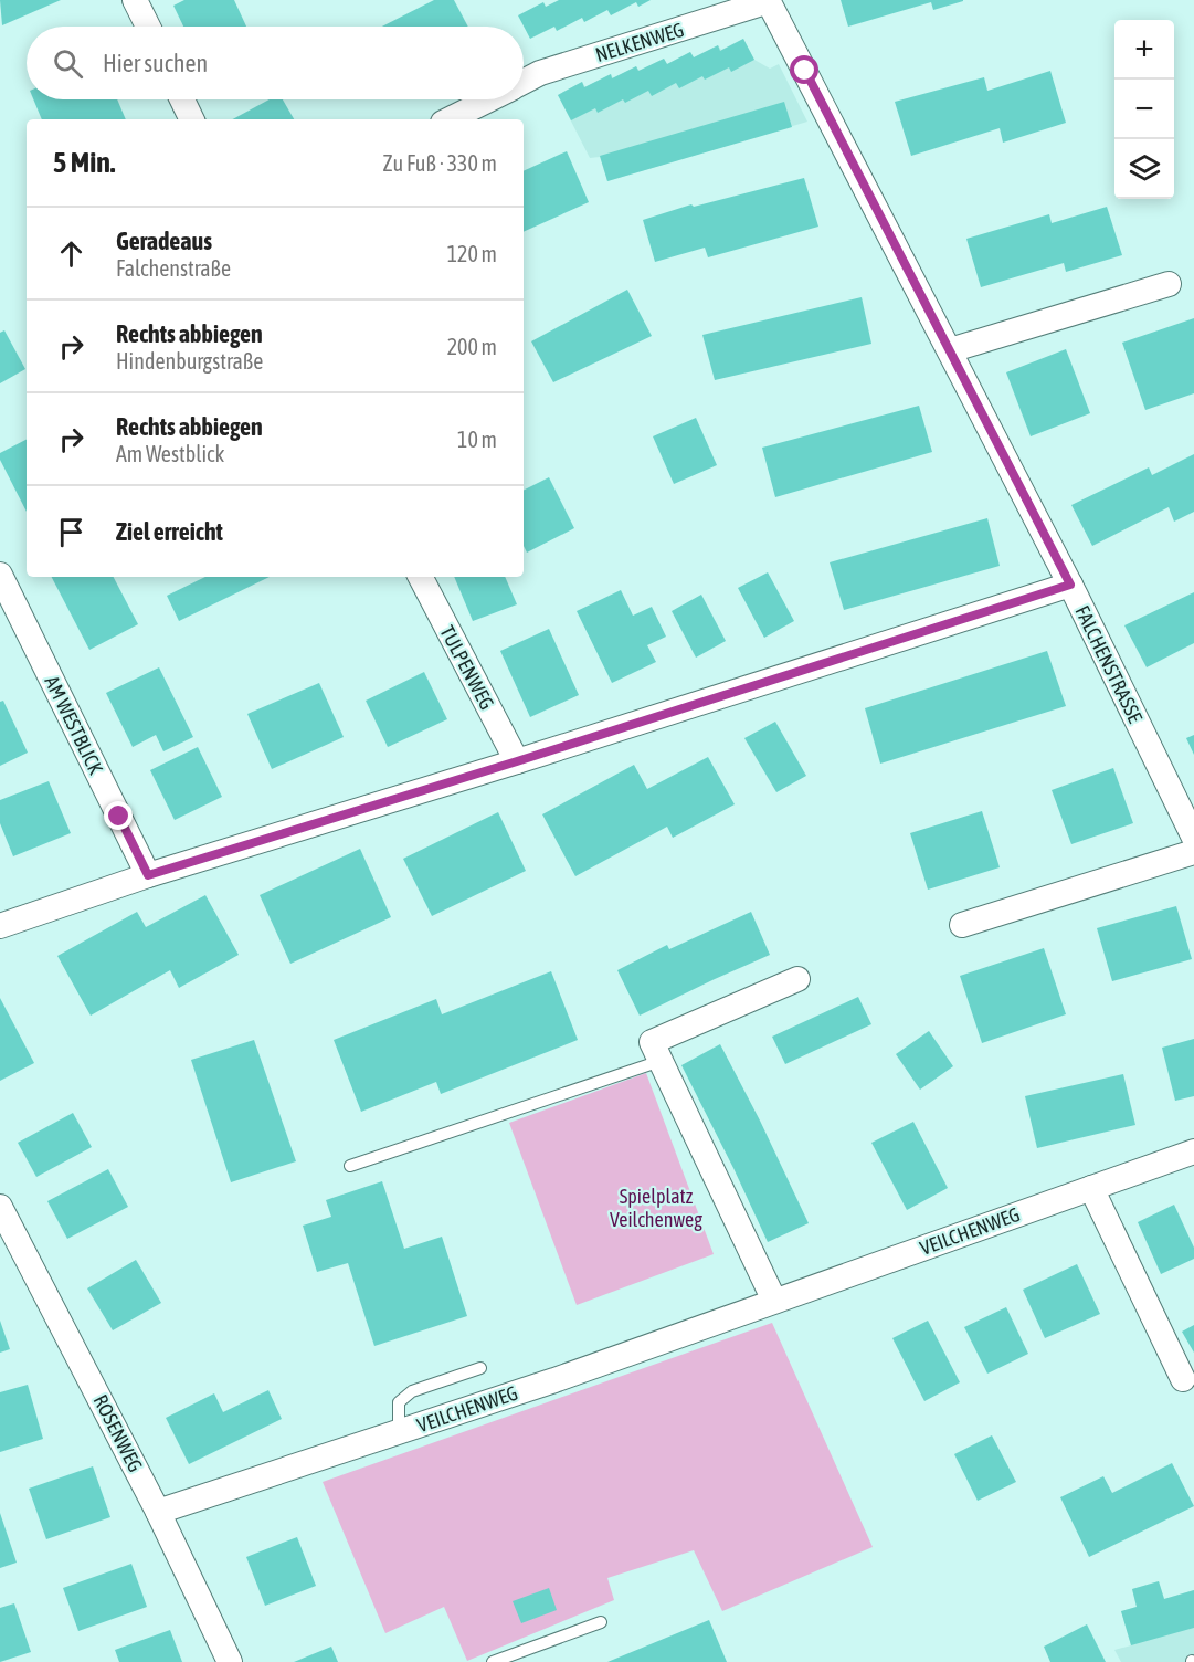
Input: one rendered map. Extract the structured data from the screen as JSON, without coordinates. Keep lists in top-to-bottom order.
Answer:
{
  "streets": {
    "street": [
      "NELKENWEG",
      "FALCHENSTRASSE",
      "TULPENWEG",
      "AM WESTBLICK",
      "VEILCHENWEG",
      "ROSENWEG"
    ]
  },
  "crossings": [
    ["NELKENWEG", "FALCHENSTRASSE"],
    ["VEILCHENWEG", "ROSENWEG"]
  ],
  "parks": ["Spielplatz Veilchenweg"],
  "page": {
    "map_buttons": ["+", "−"],
    "search": "Hier suchen",
    "heading": ["5 Min.", "Zu Fuß · 330 m"],
    "list": [
      ["Geradeaus", "Falchenstraße", "120 m"],
      ["Rechts abbiegen", "Hindenburgstraße", "200 m"],
      ["Rechts abbiegen", "Am Westblick", "10 m"],
      "Ziel erreicht"
    ]
  }
}
